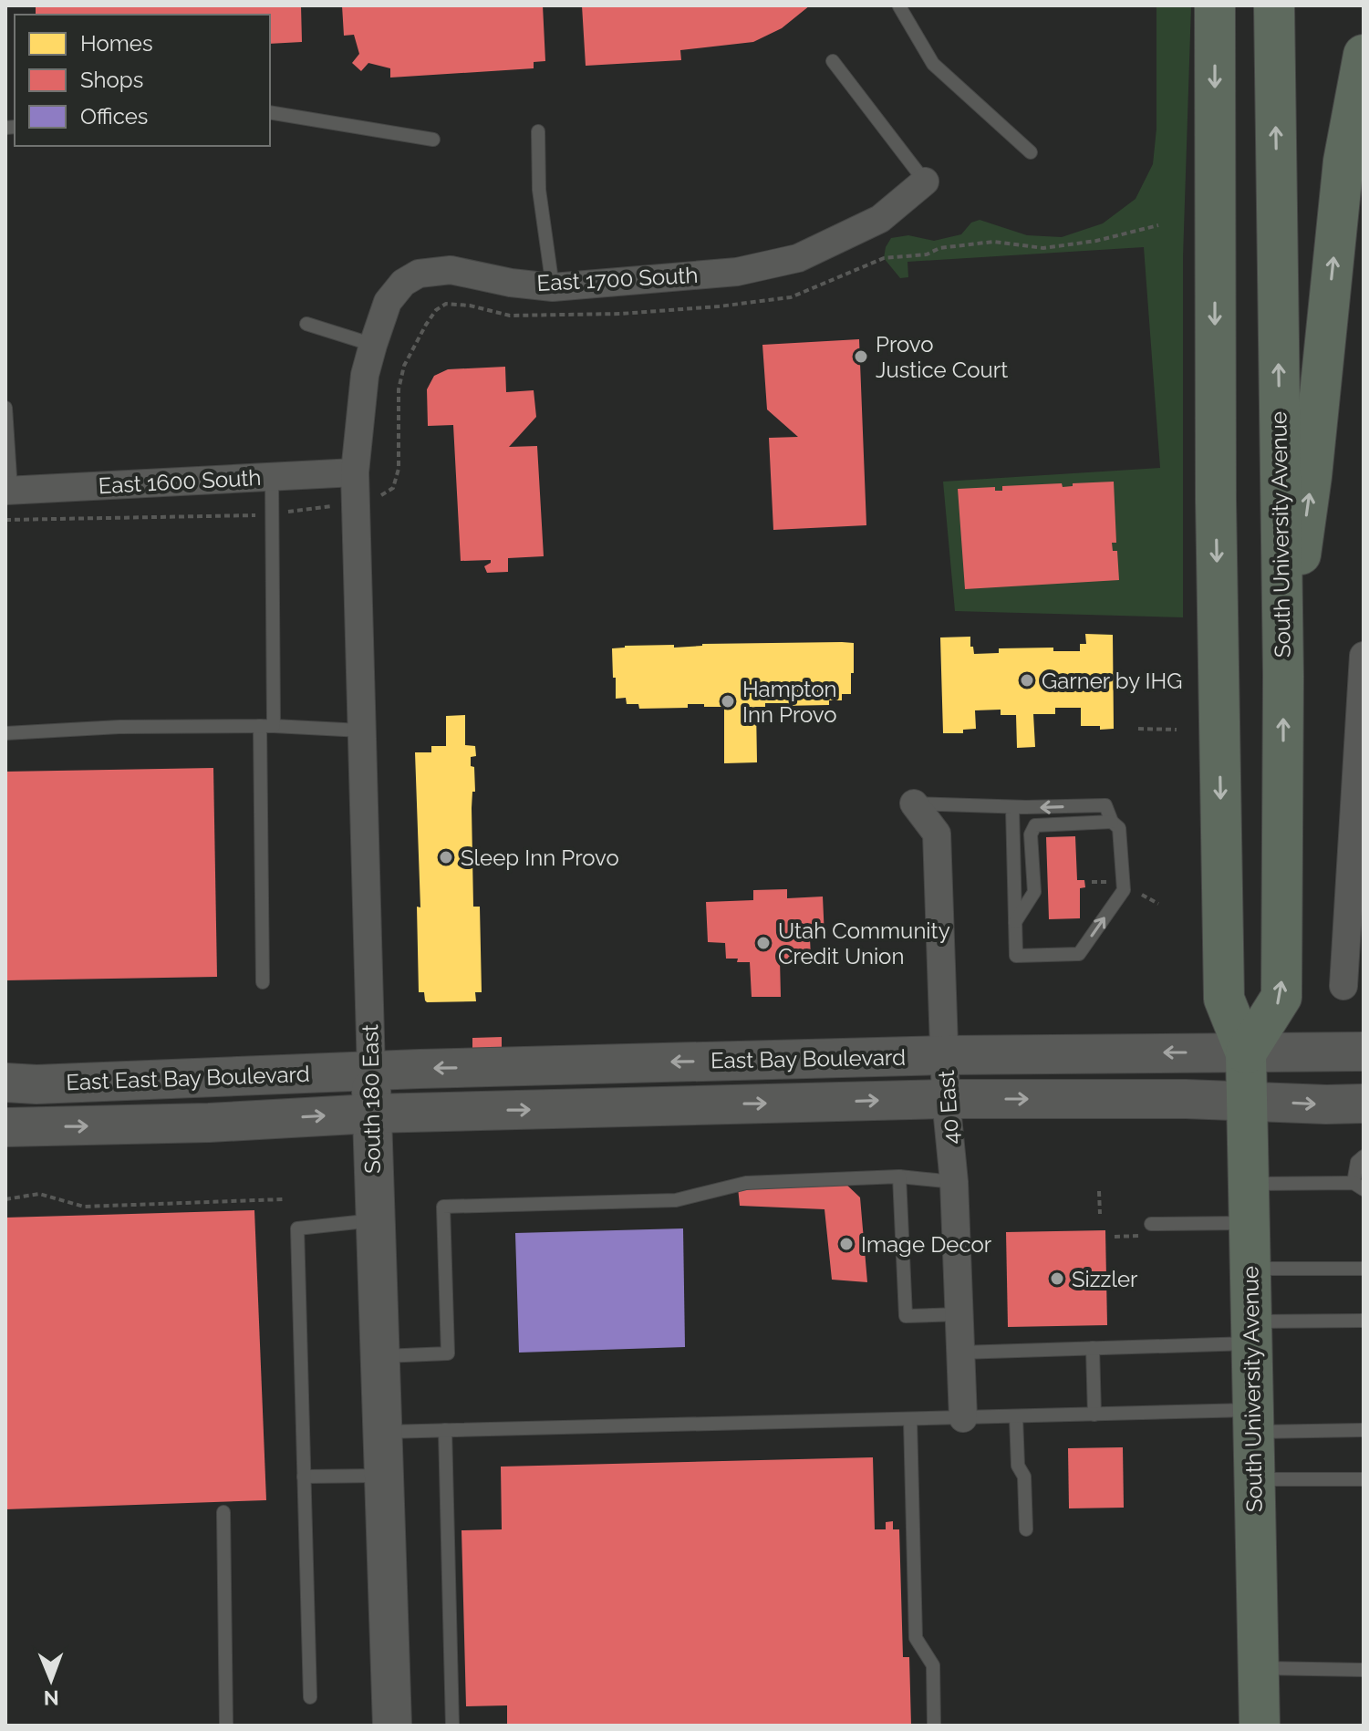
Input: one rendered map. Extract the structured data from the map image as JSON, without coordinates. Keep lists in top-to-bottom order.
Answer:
{
  "streets": {
    "highway": ["South University Avenue"],
    "street": [
      "East 1700 South",
      "East 1600 South",
      "East Bay Boulevard",
      "East East Bay Boulevard",
      "South 180 East",
      "40 East"
    ]
  },
  "crossings": [
    ["East 1700 South", "East 1600 South"],
    ["East 1700 South", "South 180 East"],
    ["East 1600 South", "South 180 East"],
    ["South University Avenue", "East Bay Boulevard"],
    ["East Bay Boulevard", "East East Bay Boulevard"],
    ["East Bay Boulevard", "South 180 East"],
    ["East Bay Boulevard", "40 East"],
    ["East East Bay Boulevard", "South 180 East"]
  ],
  "places": [
    "Provo Justice Court",
    "Garner by IHG",
    "Hampton Inn Provo",
    "Sleep Inn Provo",
    "Utah Community Credit Union",
    "Image Decor",
    "Sizzler"
  ],
  "legend": ["Homes", "Shops", "Offices"],
  "north": "bottom"
}
